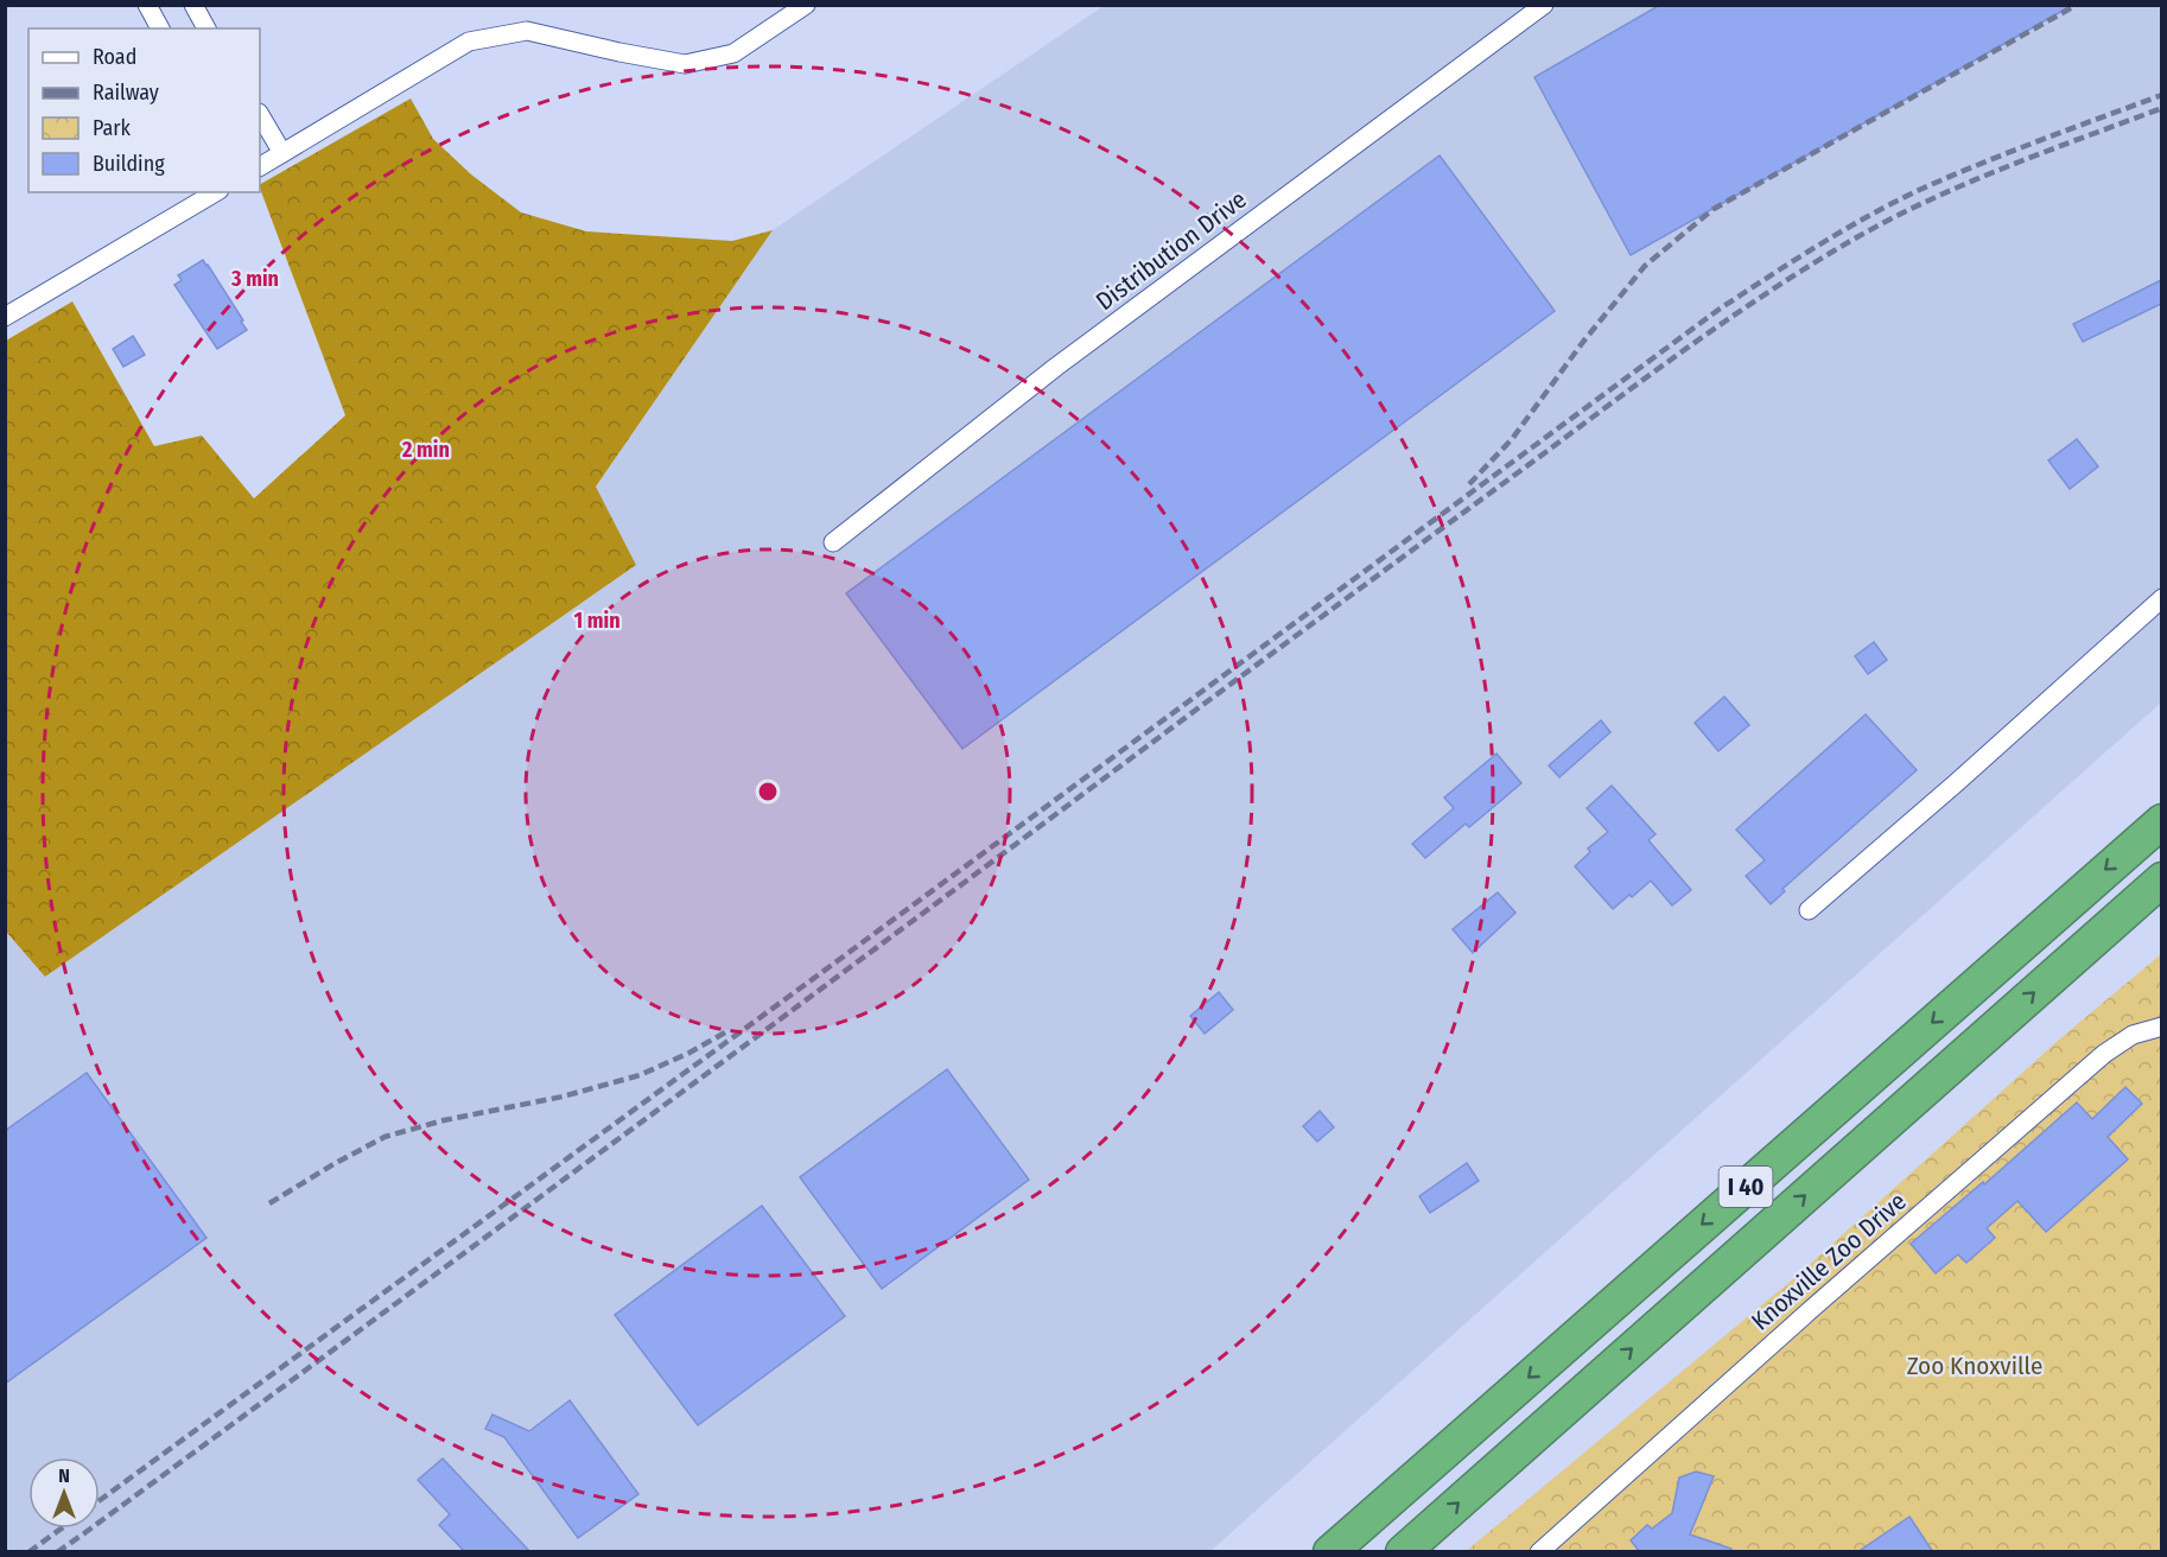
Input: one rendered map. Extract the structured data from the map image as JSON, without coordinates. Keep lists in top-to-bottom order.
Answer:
{
  "streets": {
    "highway": ["I 40"],
    "street": ["Distribution Drive", "Knoxville Zoo Drive"]
  },
  "parks": ["Zoo Knoxville"],
  "legend": [
    "Road",
    "Railway",
    "Park",
    "Building"
  ],
  "north": "top",
  "rings": ["3 min", "2 min", "1 min"]
}
